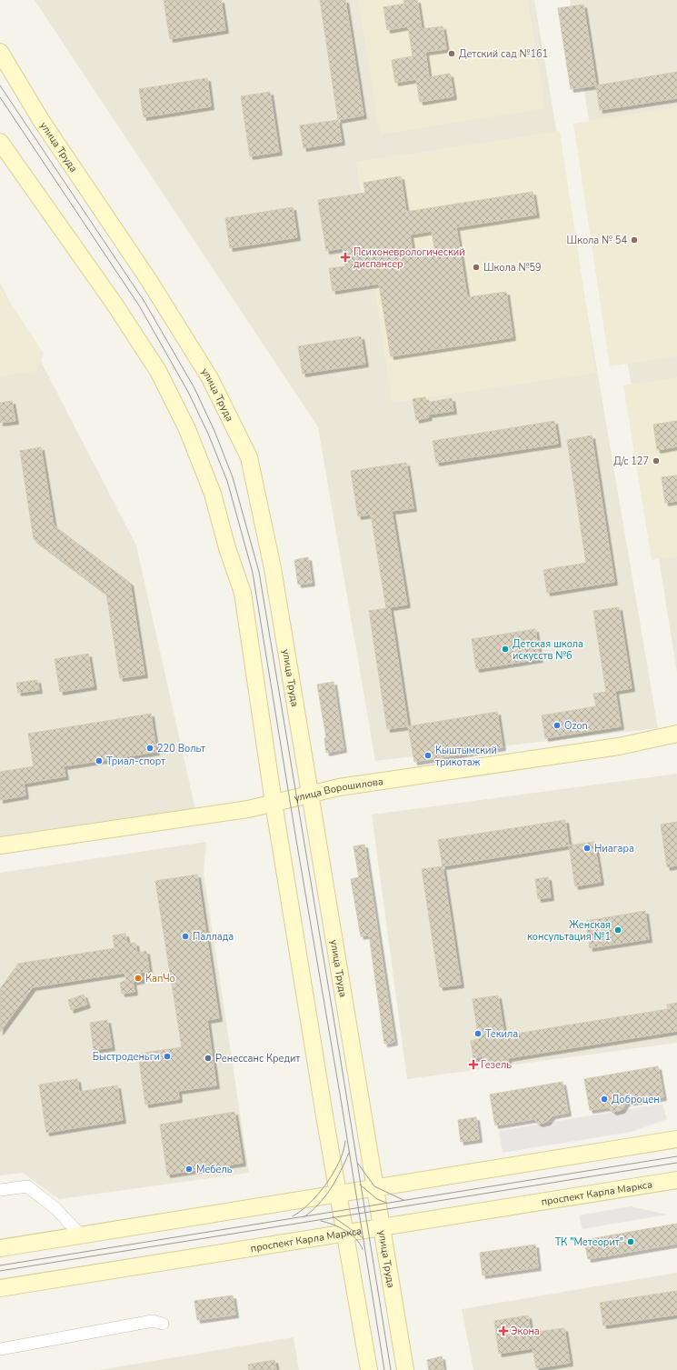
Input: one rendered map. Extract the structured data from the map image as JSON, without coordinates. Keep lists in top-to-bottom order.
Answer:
{
  "streets": {
    "main road": ["улица Труда", "улица Ворошилова", "проспект Карла Маркса"]
  },
  "crossings": [
    ["улица Труда", "улица Ворошилова"],
    ["улица Труда", "проспект Карла Маркса"]
  ],
  "places": {
    "other": [
      "Детский сад №161",
      "Школа № 54",
      "Школа №59",
      "Д/с 127",
      "Детская школа искусств №6",
      "Ozon",
      "220 Вольт",
      "Кыштымский трикотаж",
      "Триал-спорт",
      "Ниагара",
      "Женская консультация №1",
      "Паллада",
      "КапЧо",
      "Текила",
      "Быстроденьги",
      "Ренессанс Кредит",
      "Доброцен",
      "Мебель",
      "ТК \"Метеорит\""
    ],
    "health": ["Психоневрологический диспансер", "Гезель", "Экона"]
  }
}
